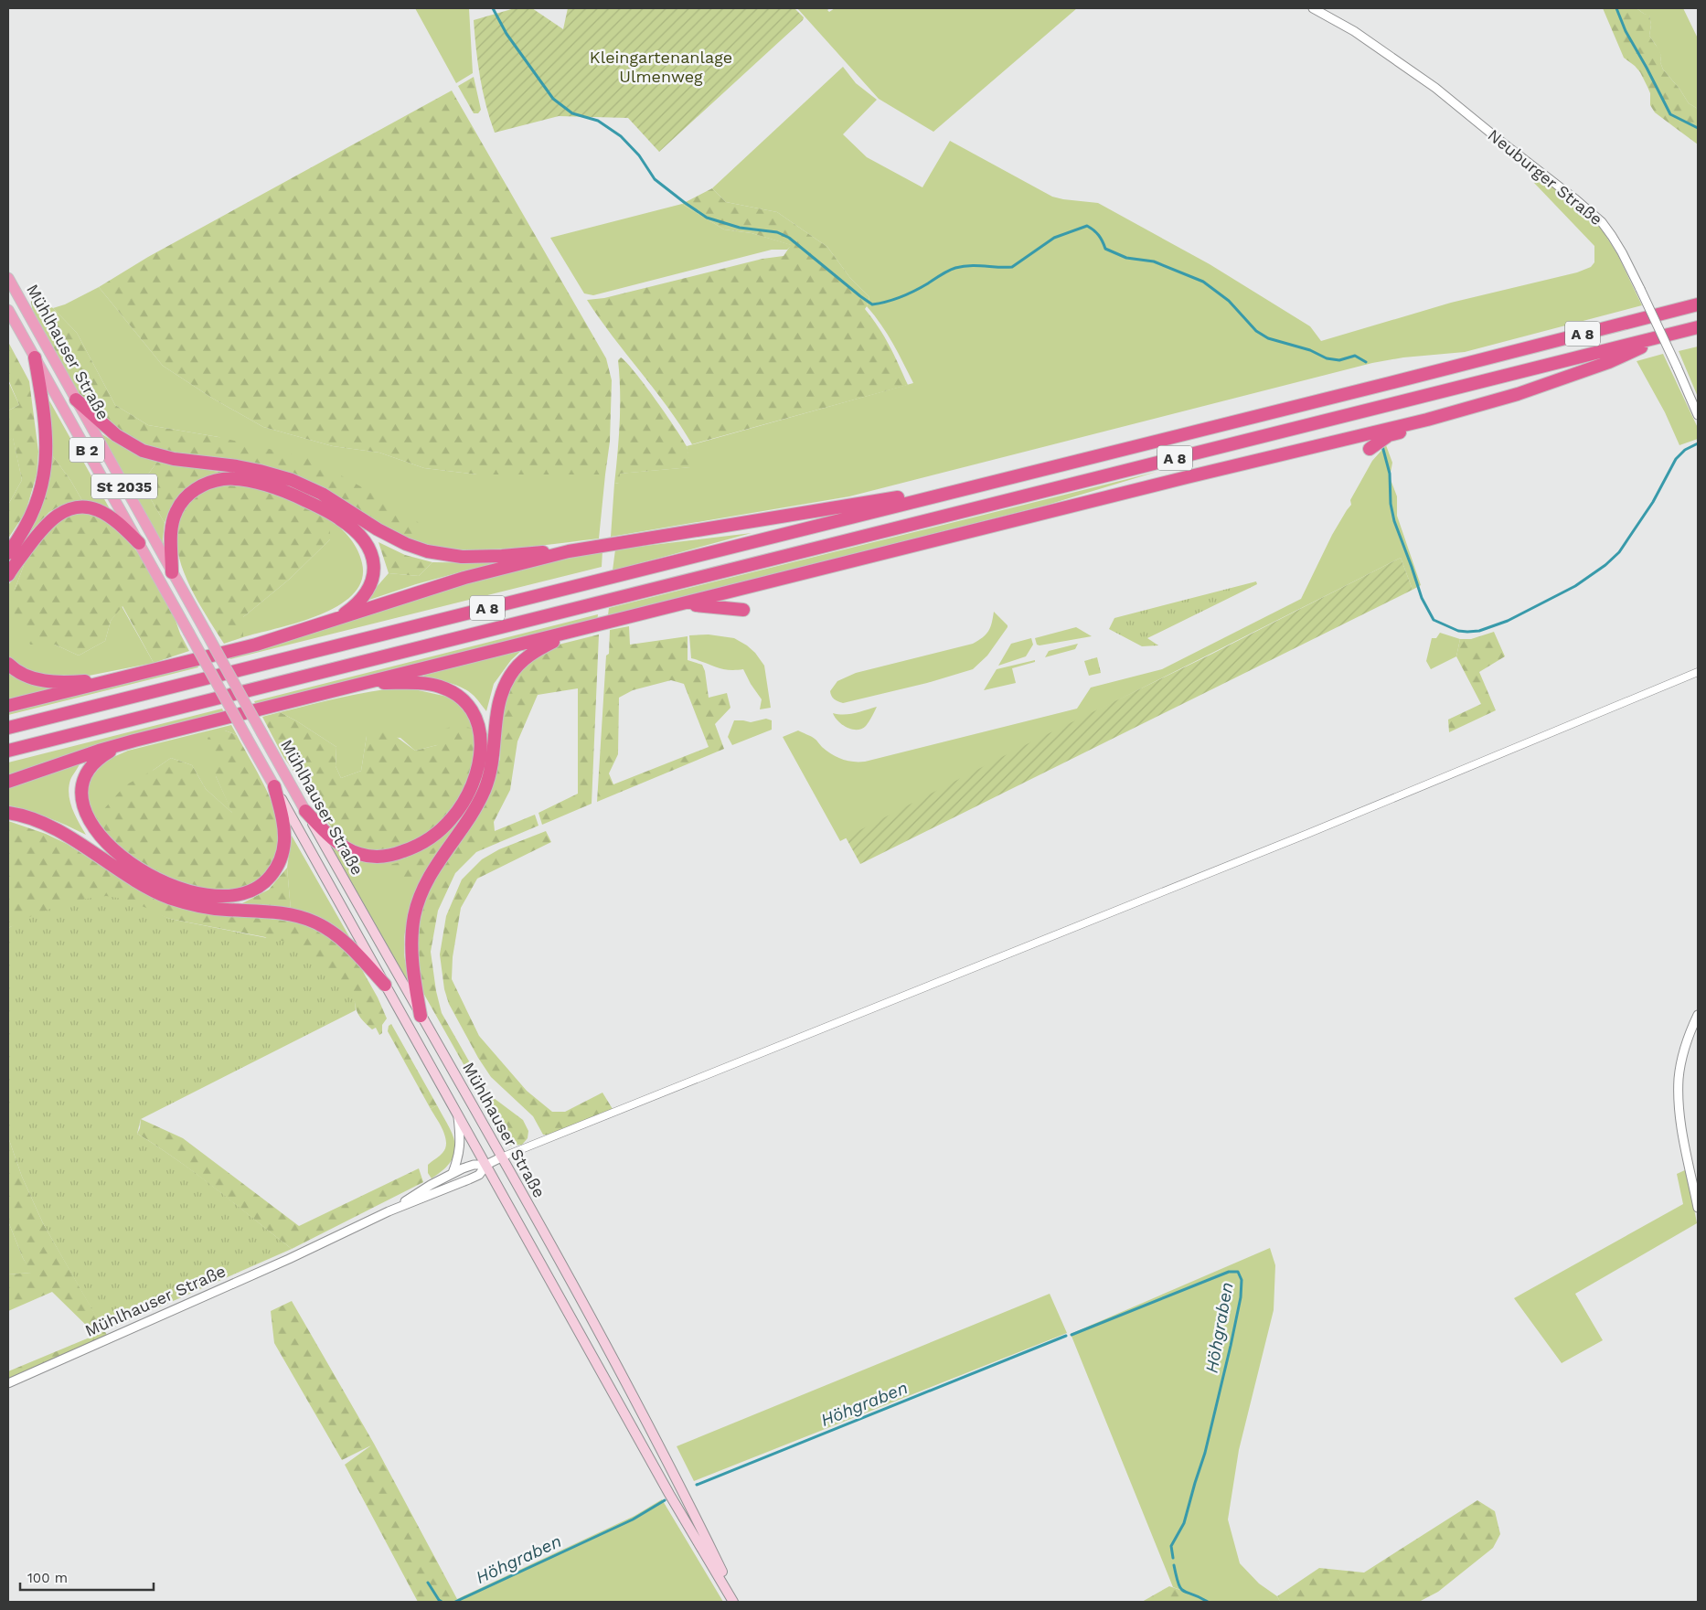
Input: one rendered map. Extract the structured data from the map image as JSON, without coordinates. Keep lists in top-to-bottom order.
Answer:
{
  "streets": {
    "highway": ["A 8"],
    "main road": ["Mühlhauser Straße", "B 2", "St 2035"],
    "street": ["Neuburger Straße"]
  },
  "water": ["Höhgraben"],
  "parks": ["Kleingartenanlage Ulmenweg"],
  "scale_bar": "100 m"
}
